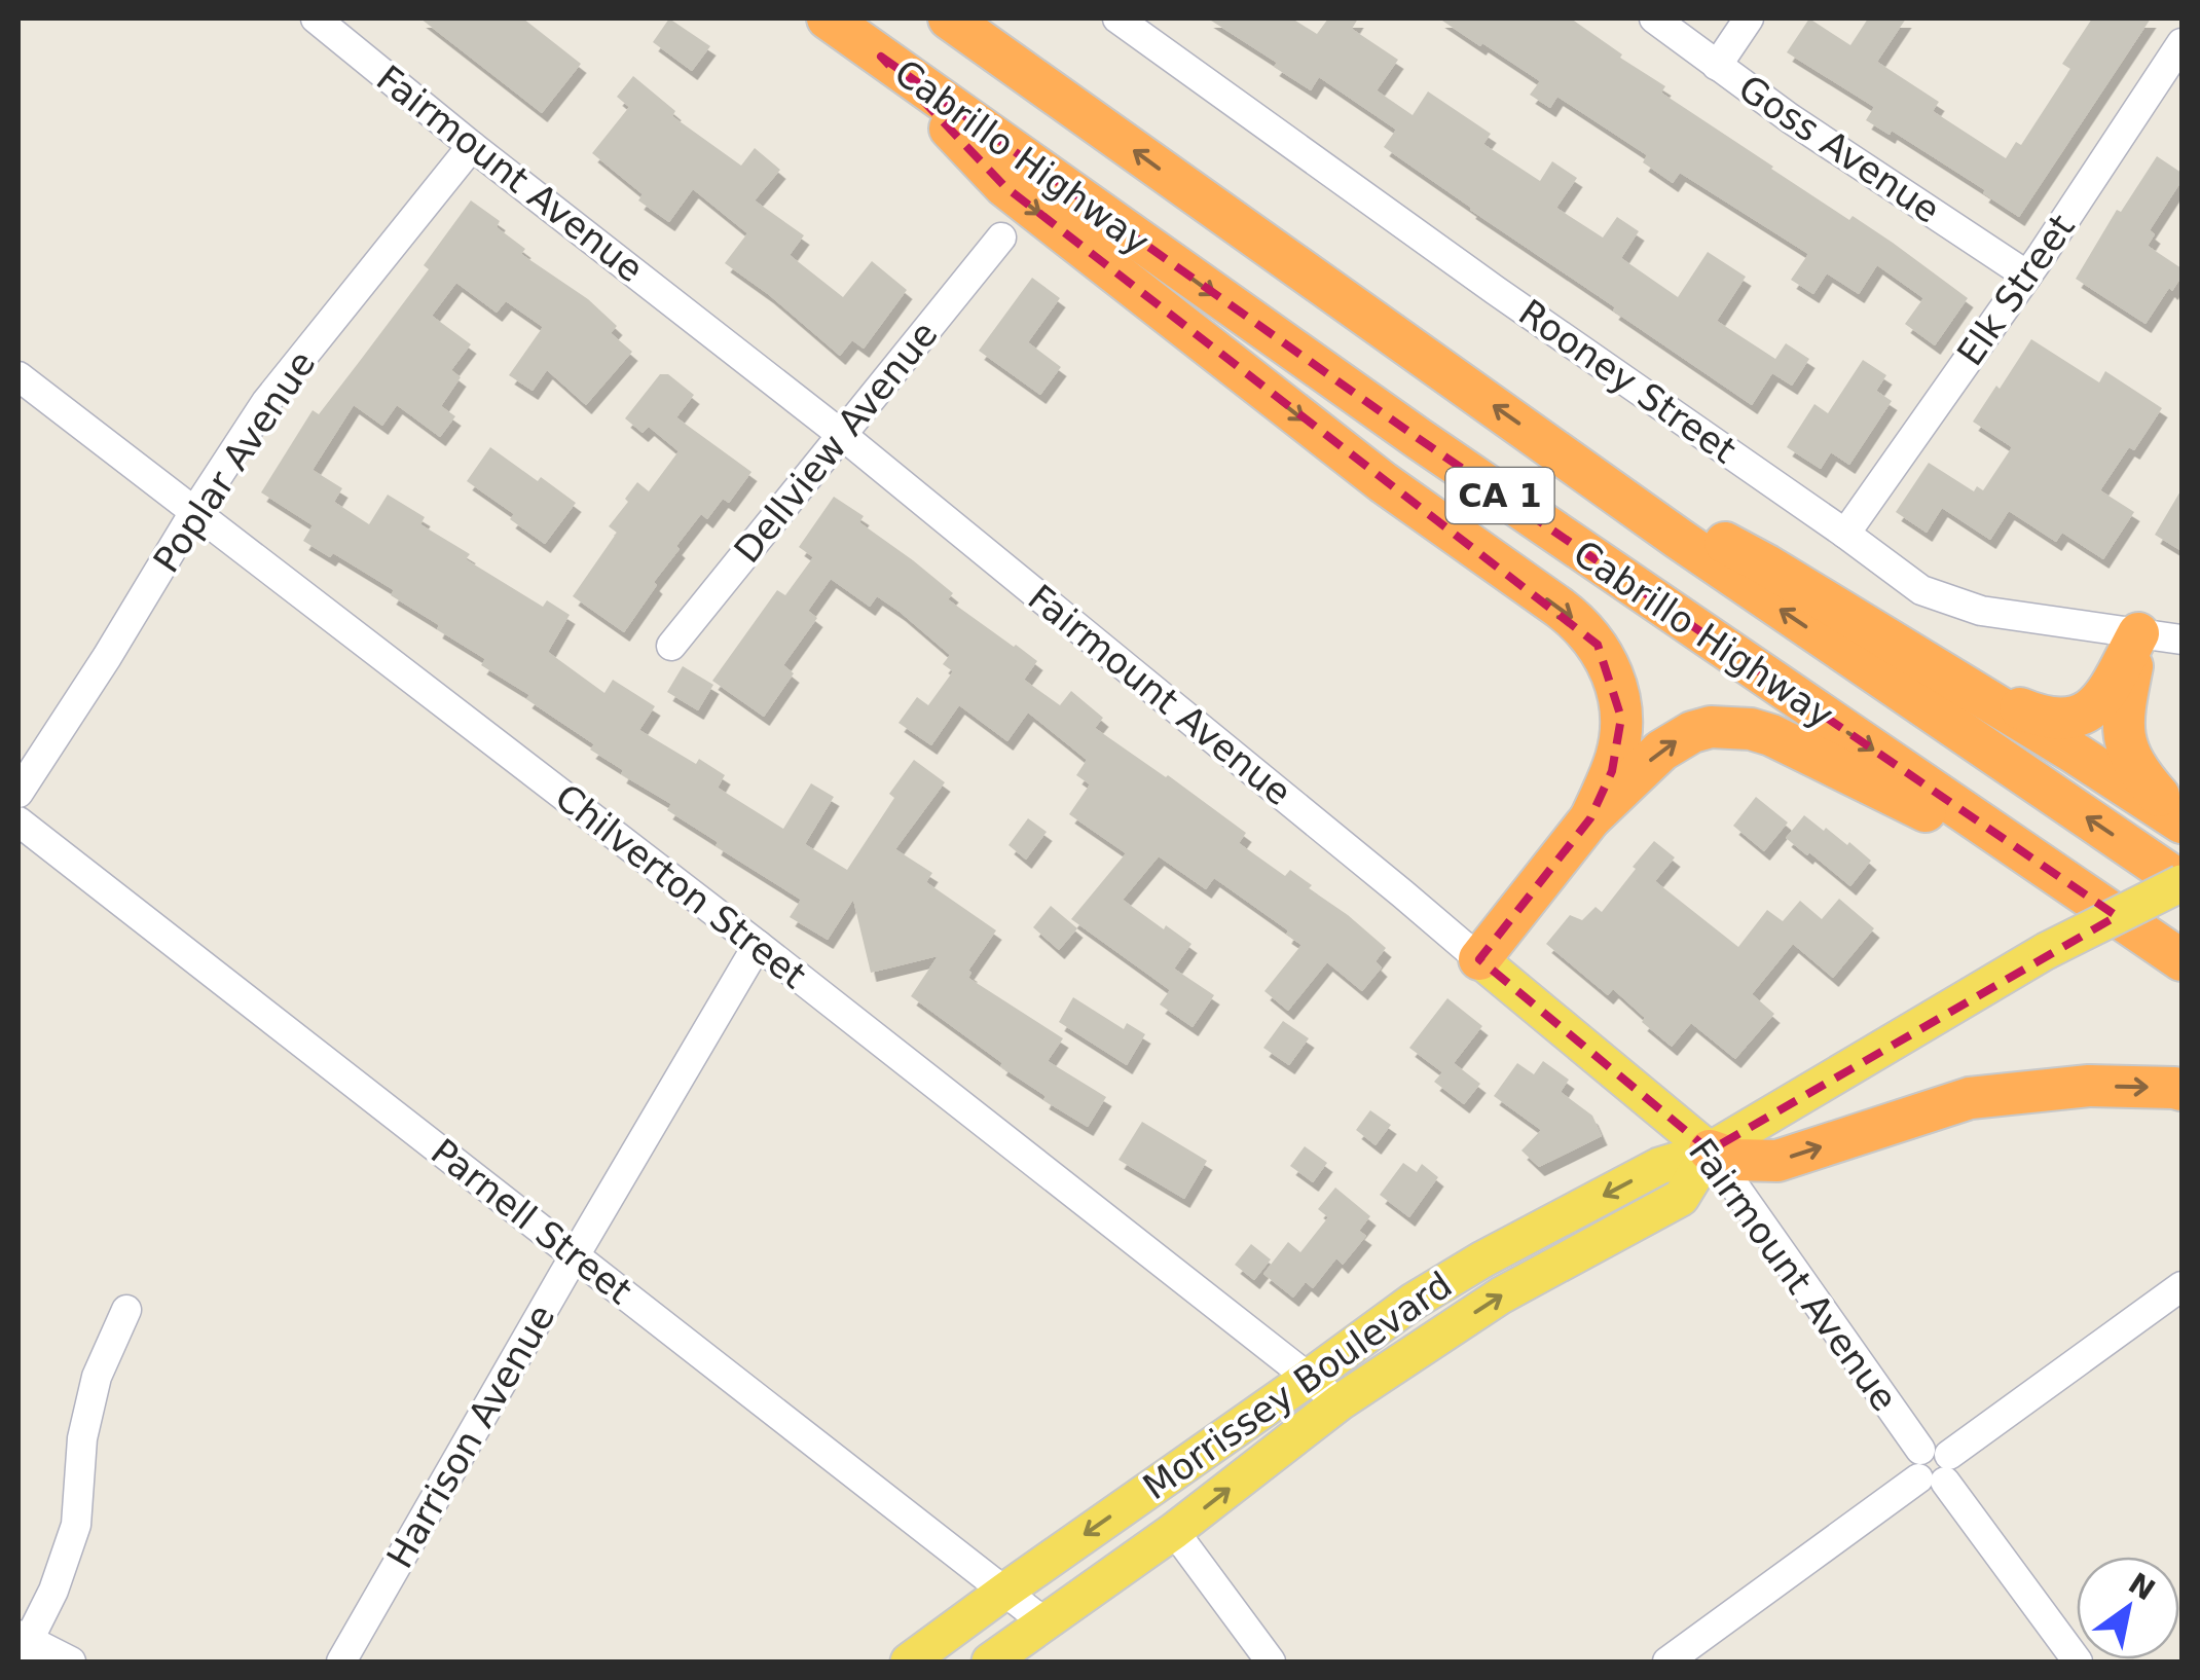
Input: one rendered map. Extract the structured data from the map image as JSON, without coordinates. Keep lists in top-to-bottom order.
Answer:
{
  "streets": {
    "highway": ["Cabrillo Highway", "CA 1"],
    "main road": ["Fairmount Avenue", "Morrissey Boulevard"],
    "street": [
      "Goss Avenue",
      "Elk Street",
      "Rooney Street",
      "Dellview Avenue",
      "Poplar Avenue",
      "Chilverton Street",
      "Parnell Street",
      "Harrison Avenue"
    ]
  },
  "crossings": [
    ["Goss Avenue", "Elk Street"],
    ["Cabrillo Highway", "Morrissey Boulevard"],
    ["Fairmount Avenue", "Dellview Avenue"],
    ["Fairmount Avenue", "Poplar Avenue"],
    ["Fairmount Avenue", "Morrissey Boulevard"],
    ["Elk Street", "Rooney Street"],
    ["Poplar Avenue", "Chilverton Street"],
    ["Chilverton Street", "Morrissey Boulevard"],
    ["Chilverton Street", "Harrison Avenue"],
    ["Parnell Street", "Morrissey Boulevard"],
    ["Parnell Street", "Harrison Avenue"]
  ],
  "north": "top right"
}
